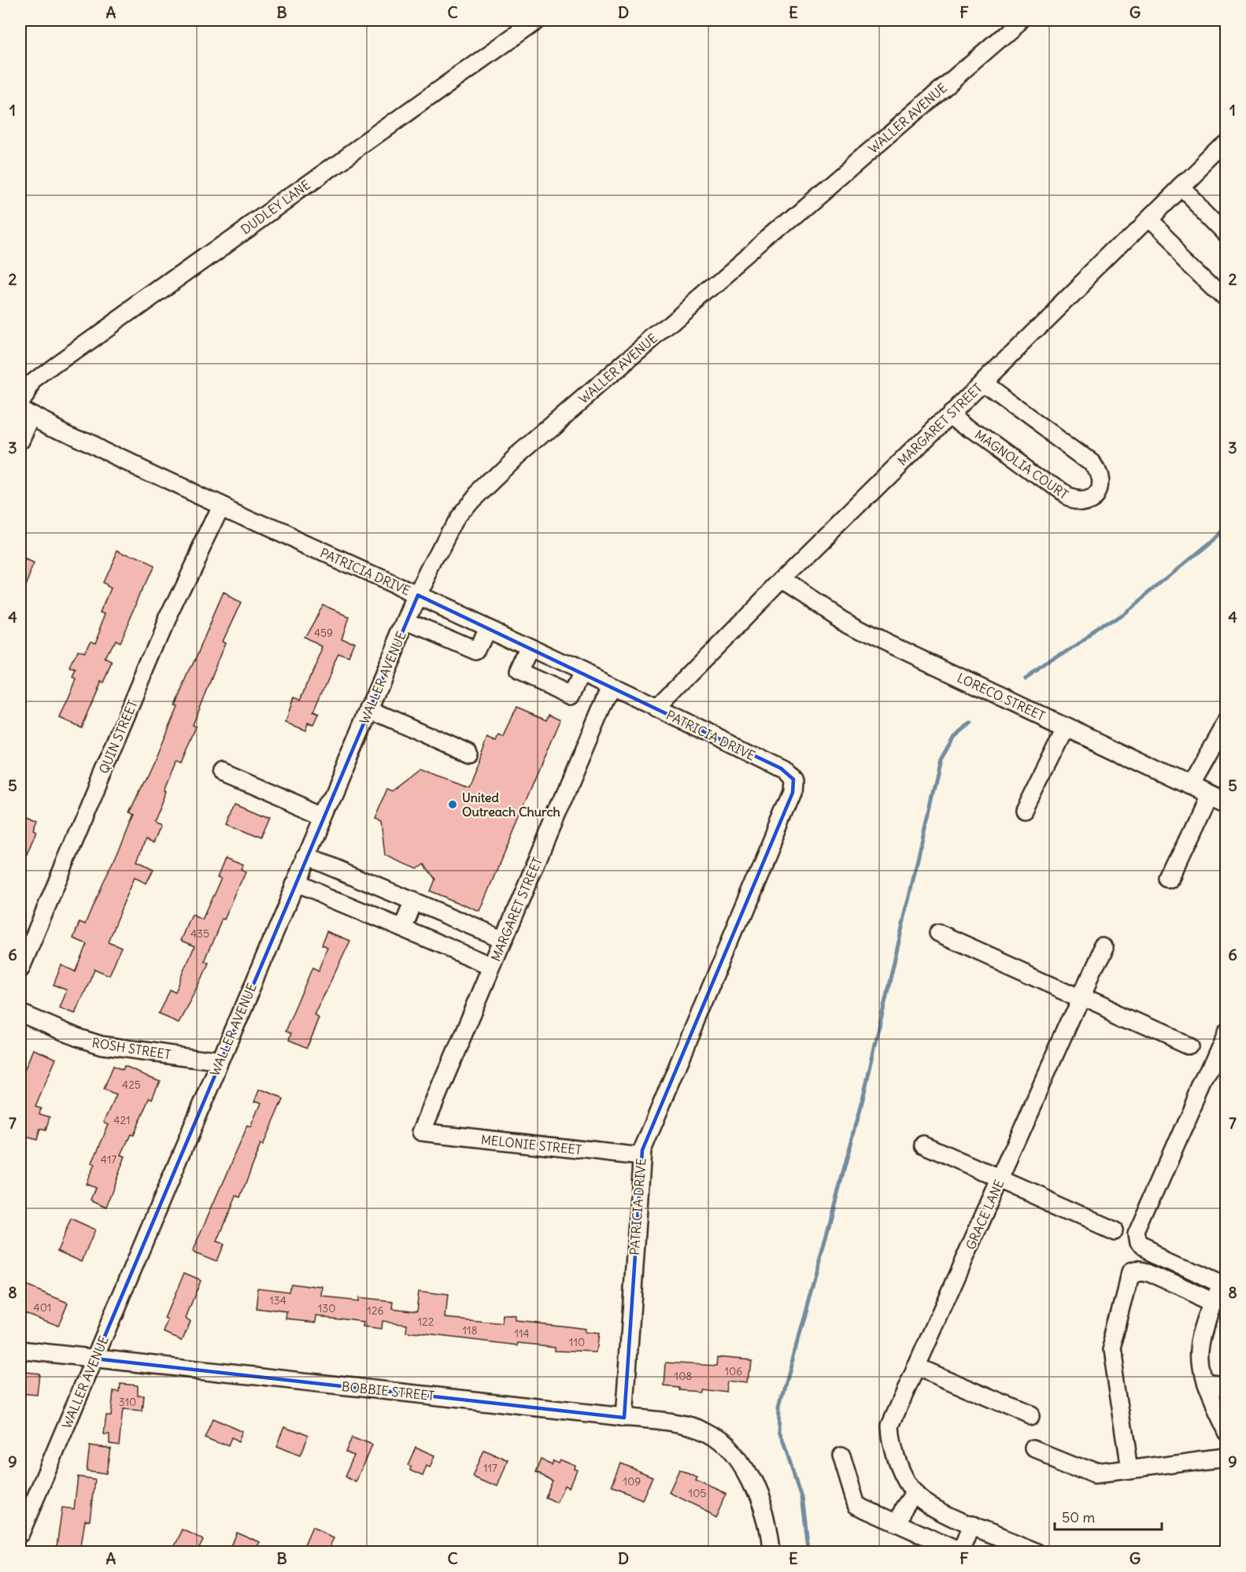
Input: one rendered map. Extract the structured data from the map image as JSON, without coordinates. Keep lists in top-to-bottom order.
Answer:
{
  "streets": {
    "street": [
      "WALLER AVENUE",
      "DUDLEY LANE",
      "MARGARET STREET",
      "MAGNOLIA COURT",
      "PATRICIA DRIVE",
      "LORECO STREET",
      "QUIN STREET",
      "ROSH STREET",
      "MELONIE STREET",
      "GRACE LANE",
      "BOBBIE STREET"
    ]
  },
  "crossings": [
    ["WALLER AVENUE", "PATRICIA DRIVE"],
    ["WALLER AVENUE", "ROSH STREET"],
    ["WALLER AVENUE", "BOBBIE STREET"],
    ["MARGARET STREET", "MAGNOLIA COURT"],
    ["MARGARET STREET", "PATRICIA DRIVE"],
    ["MARGARET STREET", "LORECO STREET"],
    ["MARGARET STREET", "MELONIE STREET"],
    ["PATRICIA DRIVE", "QUIN STREET"],
    ["PATRICIA DRIVE", "MELONIE STREET"],
    ["PATRICIA DRIVE", "BOBBIE STREET"]
  ],
  "places": ["United Outreach Church"],
  "house_numbers": [
    "459",
    "435",
    "425",
    "421",
    "417",
    "134",
    "401",
    "130",
    "126",
    "122",
    "118",
    "114",
    "110",
    "106",
    "108",
    "310",
    "117",
    "109",
    "105"
  ],
  "scale_bar": "50 m",
  "grid": {
    "columns": [
      "A",
      "B",
      "C",
      "D",
      "E",
      "F",
      "G"
    ],
    "rows": [
      "1",
      "2",
      "3",
      "4",
      "5",
      "6",
      "7",
      "8",
      "9"
    ]
  }
}
